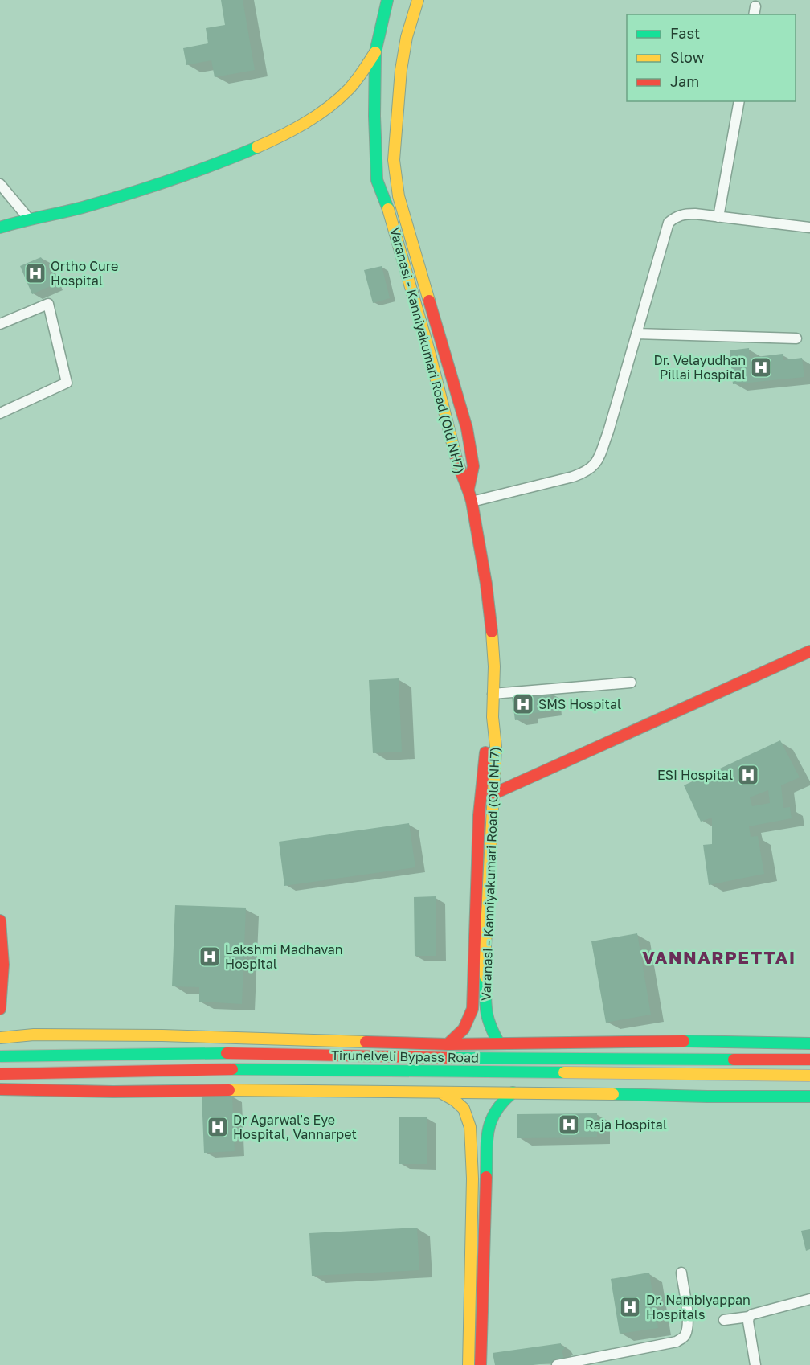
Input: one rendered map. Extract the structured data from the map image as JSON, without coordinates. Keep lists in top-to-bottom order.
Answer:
{
  "streets": {
    "main road": ["Varanasi - Kanniyakumari Road (Old NH7)", "Tirunelveli Bypass Road"]
  },
  "districts": ["VANNARPETTAI"],
  "places": {
    "hospital": [
      "Ortho Cure Hospital",
      "Dr. Velayudhan Pillai Hospital",
      "SMS Hospital",
      "ESI Hospital",
      "Lakshmi Madhavan Hospital",
      "Raja Hospital",
      "Dr Agarwal's Eye Hospital, Vannarpet",
      "Dr. Nambiyappan Hospitals"
    ]
  },
  "legend": ["Fast", "Slow", "Jam"]
}
